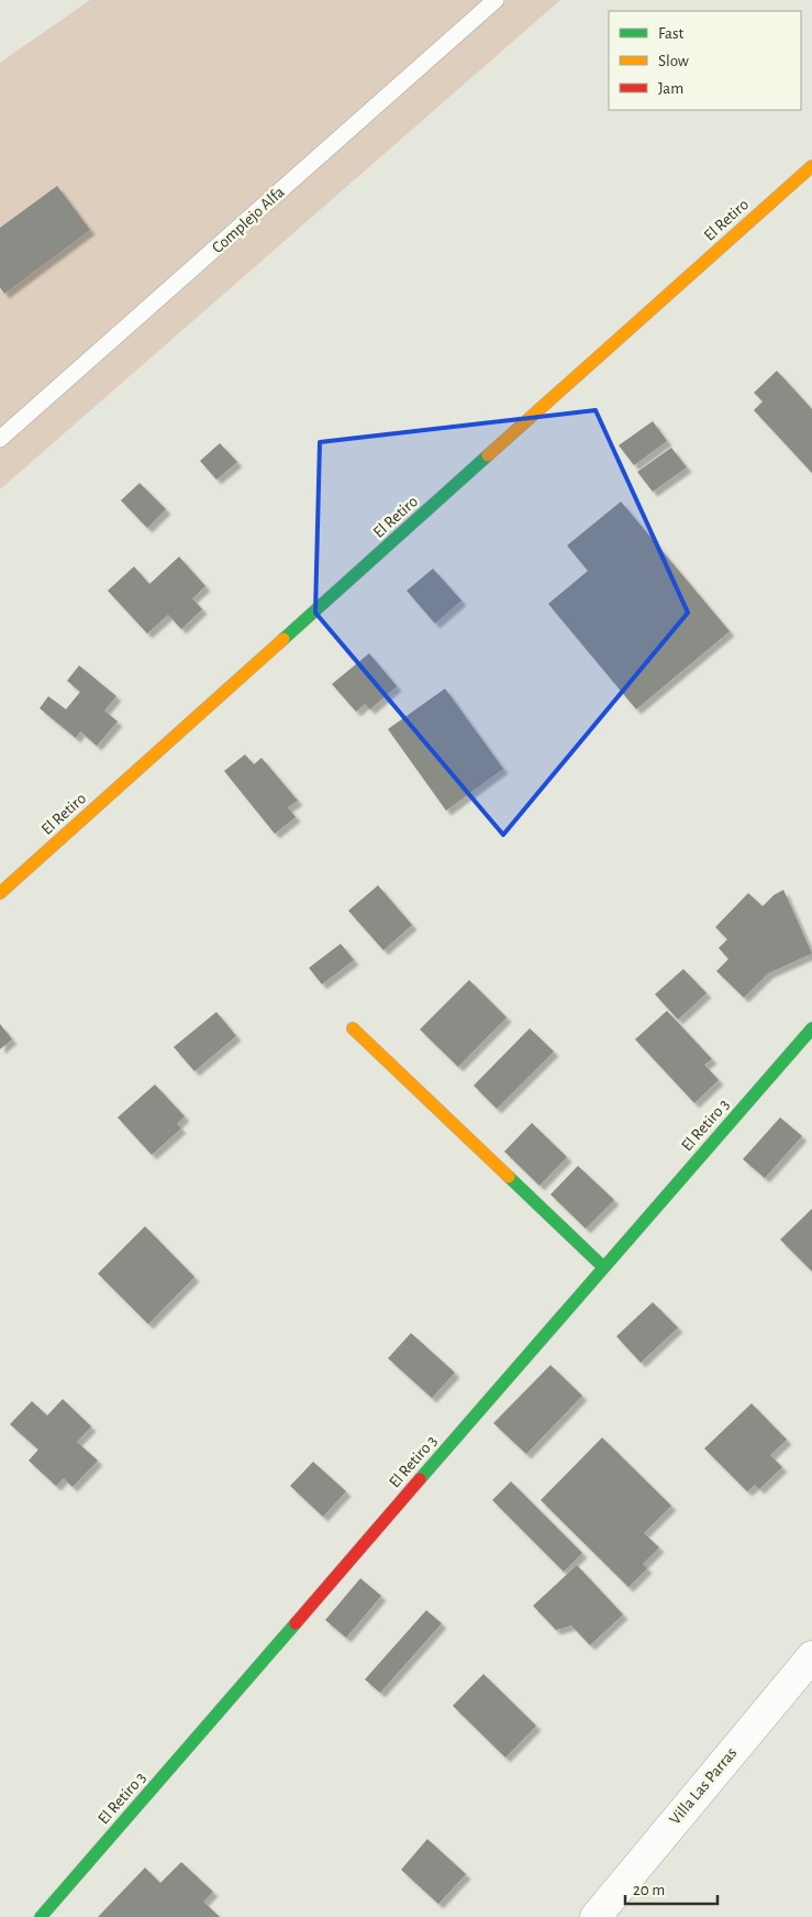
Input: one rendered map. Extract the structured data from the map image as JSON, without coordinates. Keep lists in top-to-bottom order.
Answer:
{
  "streets": {
    "street": ["El Retiro", "El Retiro 3", "Villa Las Parras"],
    "lane": ["Complejo Alfa"]
  },
  "legend": ["Fast", "Slow", "Jam"],
  "scale_bar": "20 m"
}
